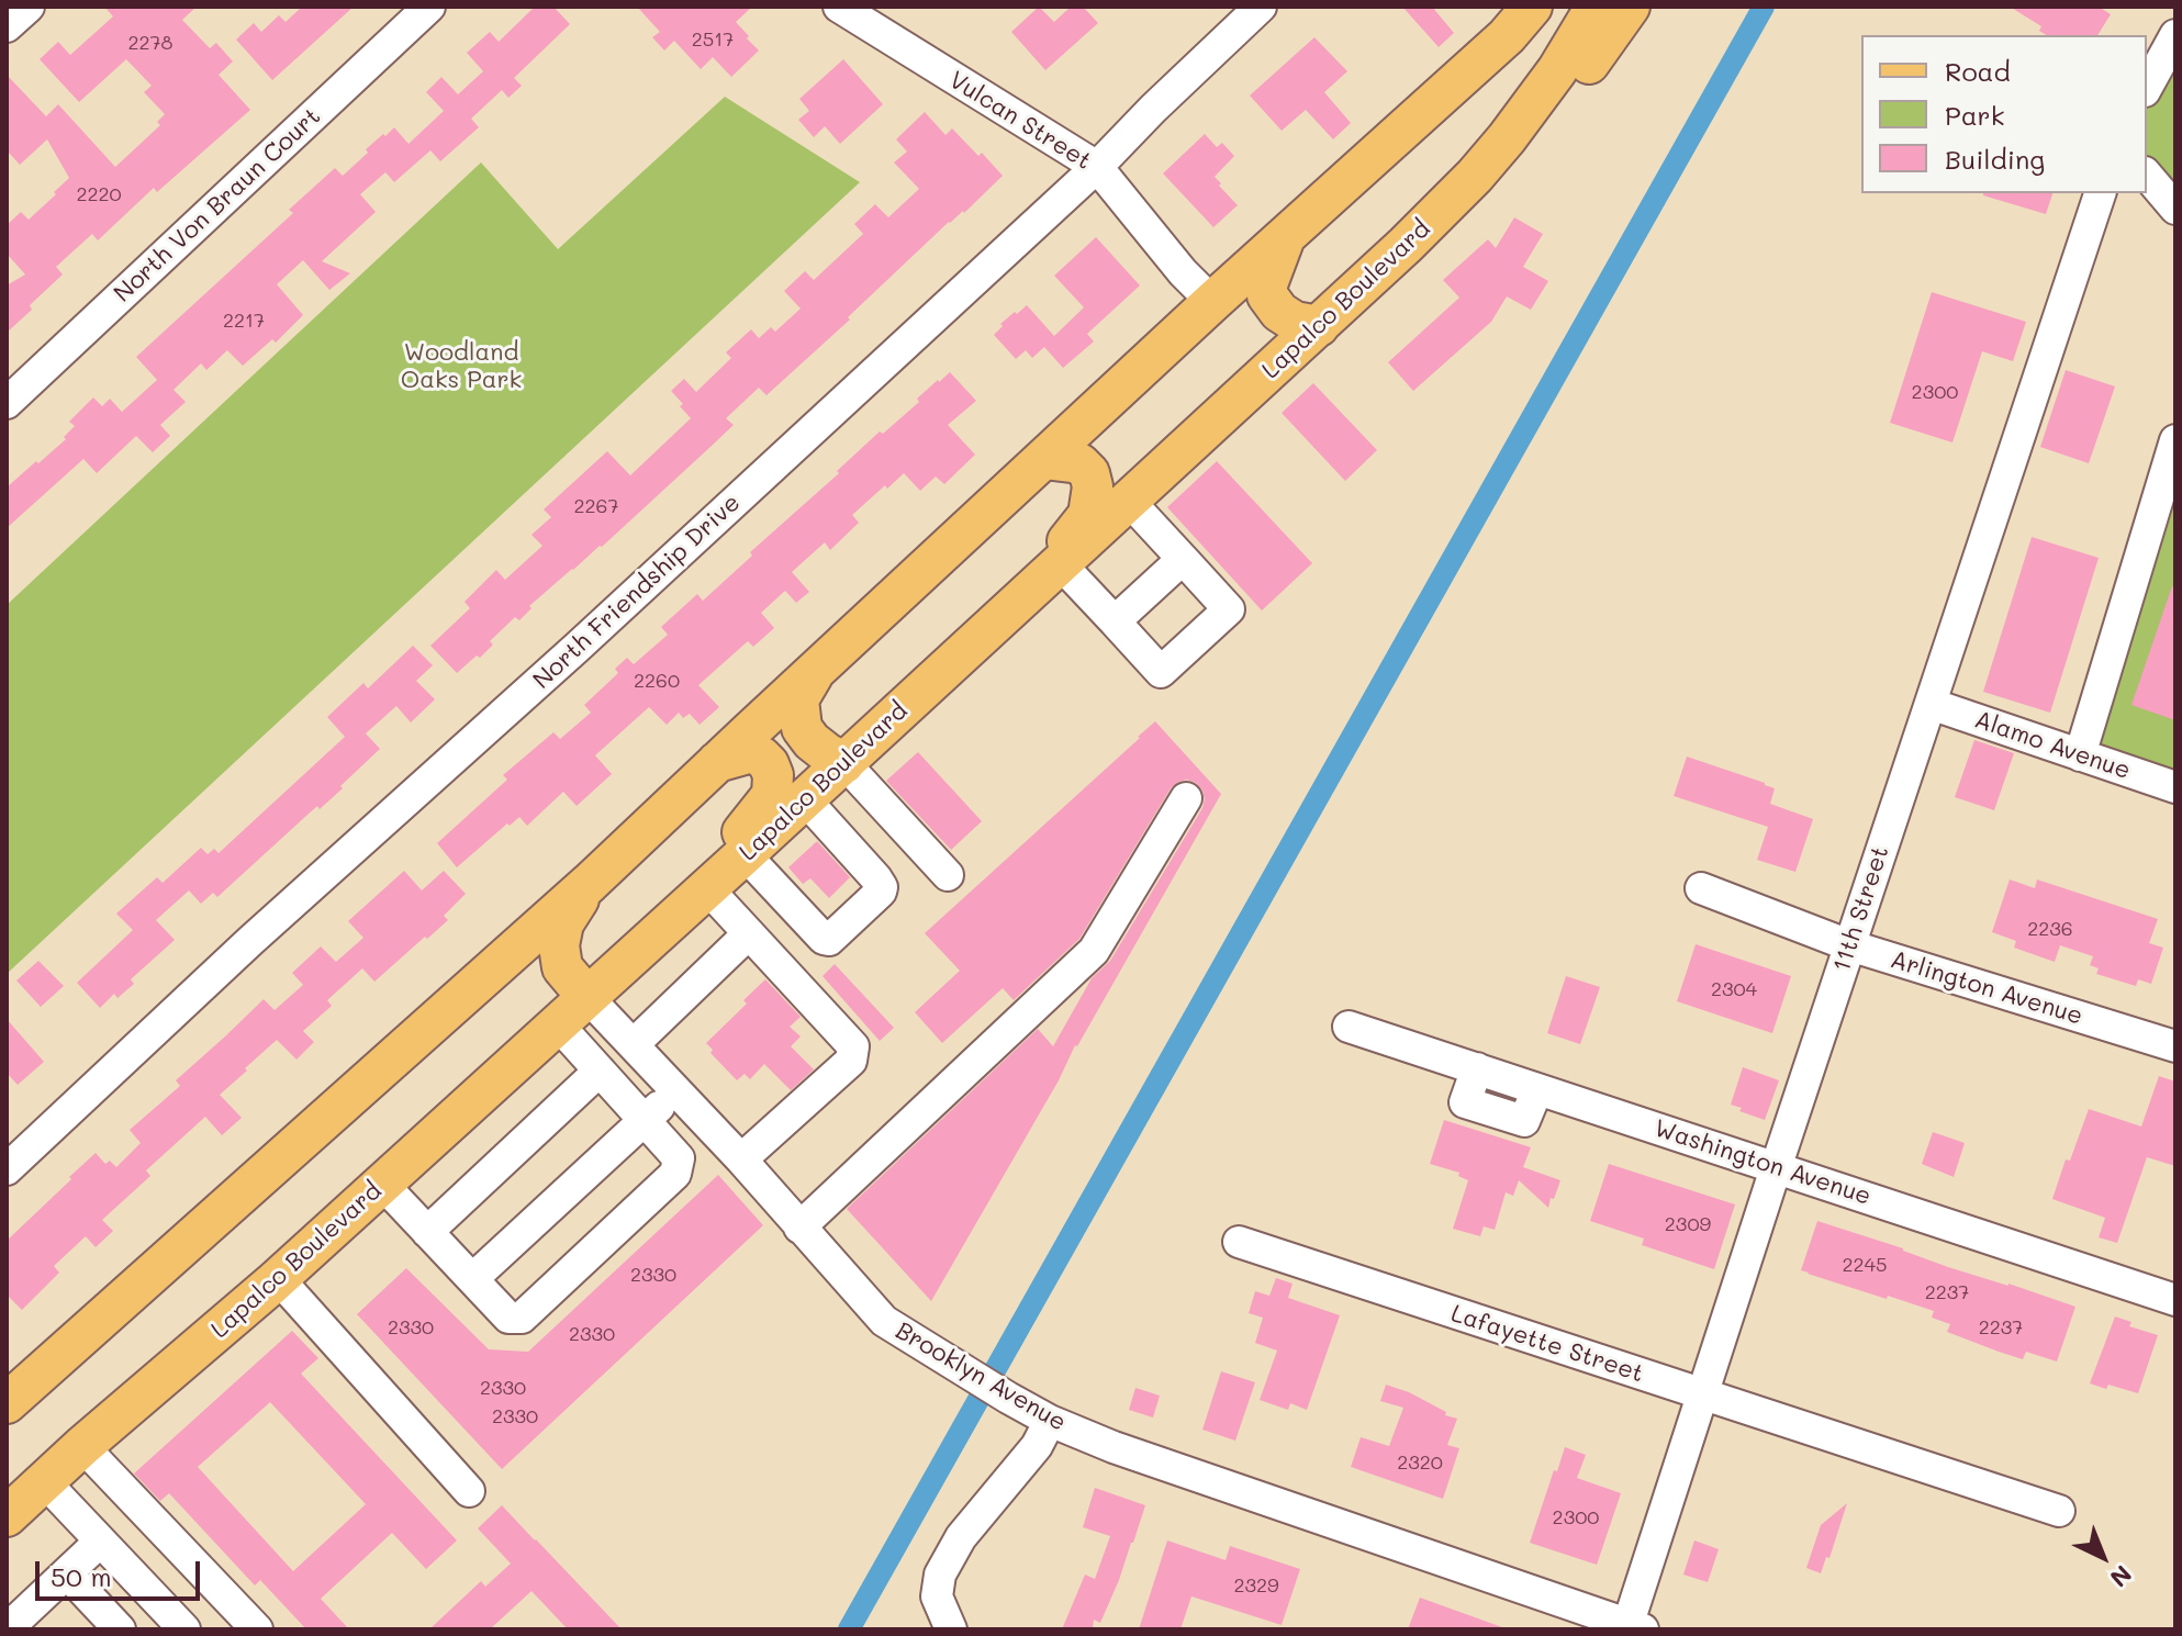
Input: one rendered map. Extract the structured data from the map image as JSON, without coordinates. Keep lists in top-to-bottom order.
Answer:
{
  "streets": {
    "main road": ["Lapalco Boulevard"],
    "street": [
      "Vulcan Street",
      "North Von Braun Court",
      "North Friendship Drive",
      "Alamo Avenue",
      "11th Street",
      "Arlington Avenue",
      "Washington Avenue",
      "Lafayette Street",
      "Brooklyn Avenue"
    ]
  },
  "crossings": [
    ["Vulcan Street", "North Friendship Drive"],
    ["Lapalco Boulevard", "Brooklyn Avenue"],
    ["Alamo Avenue", "11th Street"],
    ["11th Street", "Arlington Avenue"],
    ["11th Street", "Washington Avenue"],
    ["11th Street", "Lafayette Street"],
    ["11th Street", "Brooklyn Avenue"]
  ],
  "parks": ["Woodland Oaks Park"],
  "house_numbers": [
    "2517",
    "2278",
    "2220",
    "2217",
    "2300",
    "2267",
    "2260",
    "2236",
    "2304",
    "2309",
    "2245",
    "2330",
    "2237",
    "2330",
    "2237",
    "2330",
    "2330",
    "2330",
    "2320",
    "2300",
    "2329"
  ],
  "legend": ["Road", "Park", "Building"],
  "scale_bar": "50 m",
  "north": "bottom right"
}
